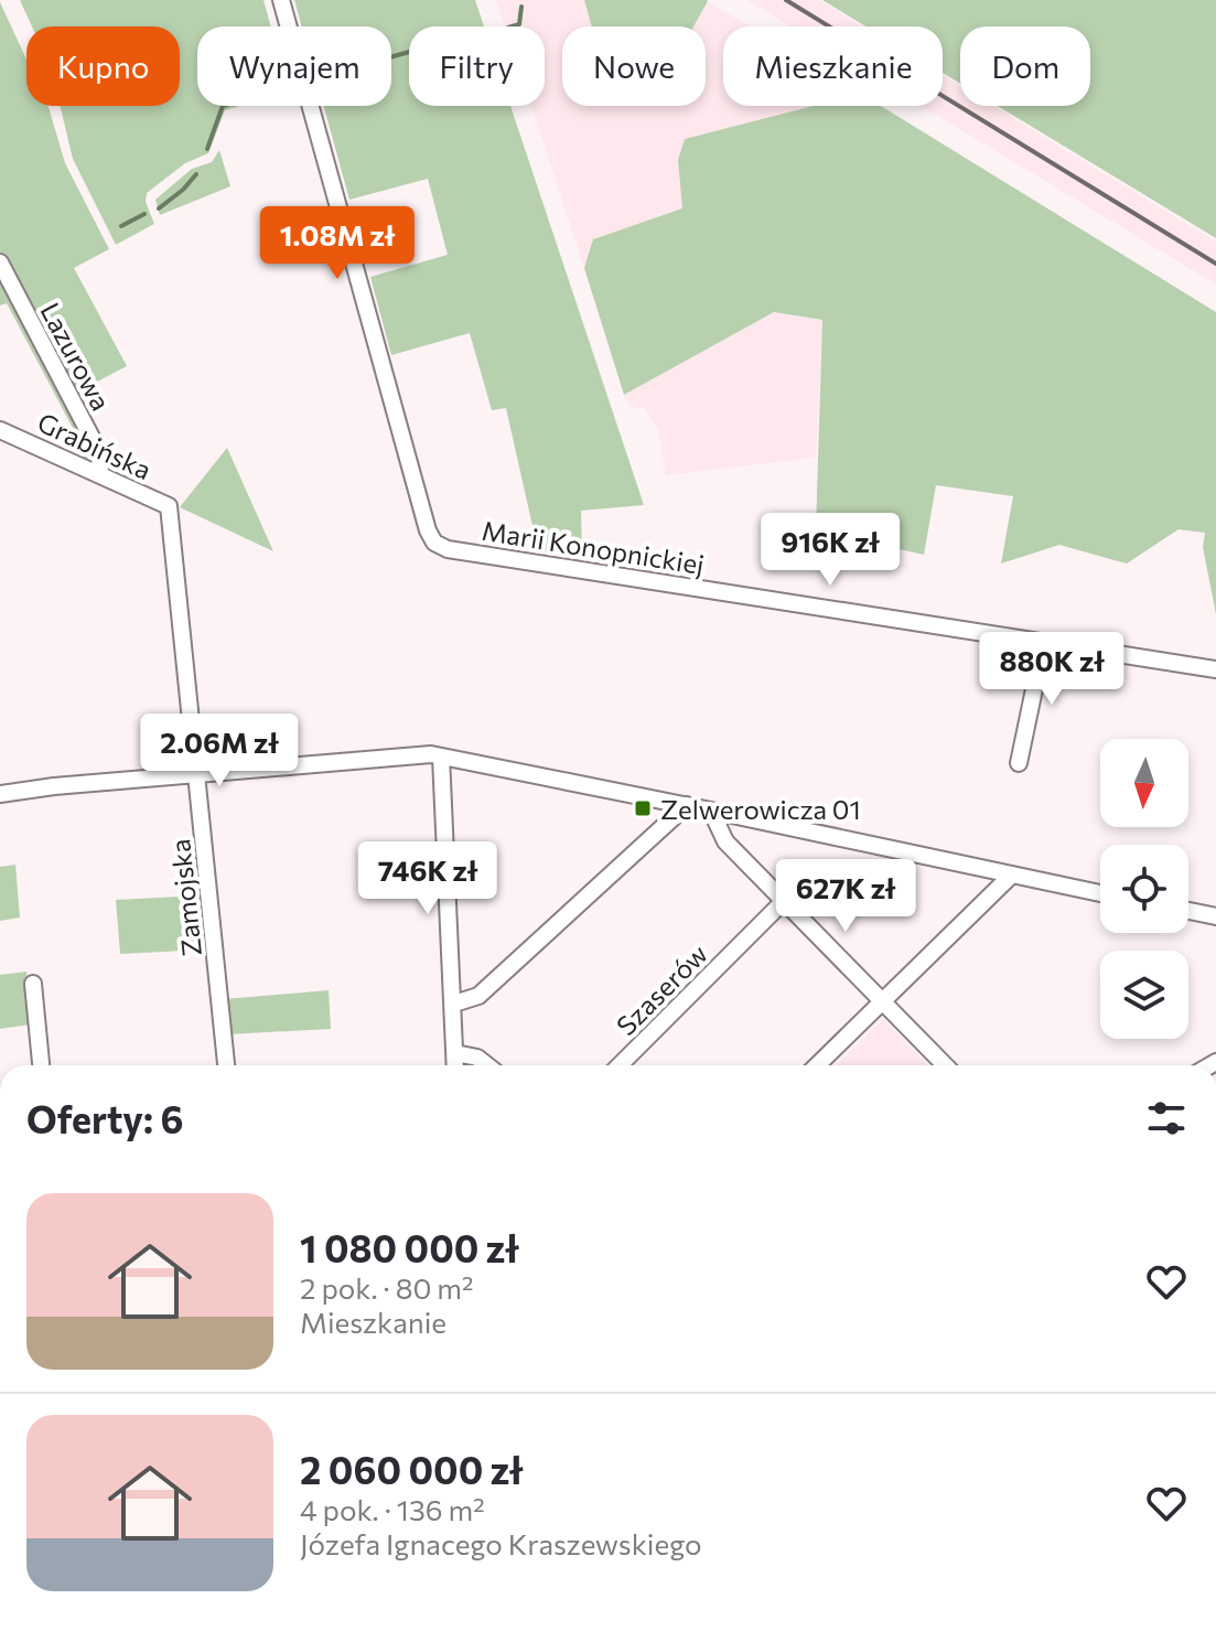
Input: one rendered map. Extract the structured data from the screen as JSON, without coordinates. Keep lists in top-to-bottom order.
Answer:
{
  "streets": {
    "street": [
      "Lazurowa",
      "Grabińska",
      "Marii Konopnickiej",
      "Zamojska",
      "Szaserów"
    ]
  },
  "crossings": [
    ["Lazurowa", "Grabińska"],
    ["Grabińska", "Zamojska"]
  ],
  "places": {
    "transit": ["Zelwerowicza 01"]
  },
  "north": "bottom",
  "page": {
    "chip": [
      "Kupno",
      "Wynajem",
      "Filtry",
      "Nowe",
      "Mieszkanie",
      "Dom"
    ],
    "price": [
      "1.08M zł",
      "916K zł",
      "880K zł",
      "2.06M zł",
      "746K zł",
      "627K zł"
    ],
    "heading": "Oferty: 6",
    "list": [
      {
        "name": "1 080 000 zł",
        "note": "2 pok. · 80 m² · Mieszkanie"
      },
      {
        "name": "2 060 000 zł",
        "note": "4 pok. · 136 m² · Józefa Ignacego Kraszewskiego"
      }
    ]
  }
}
